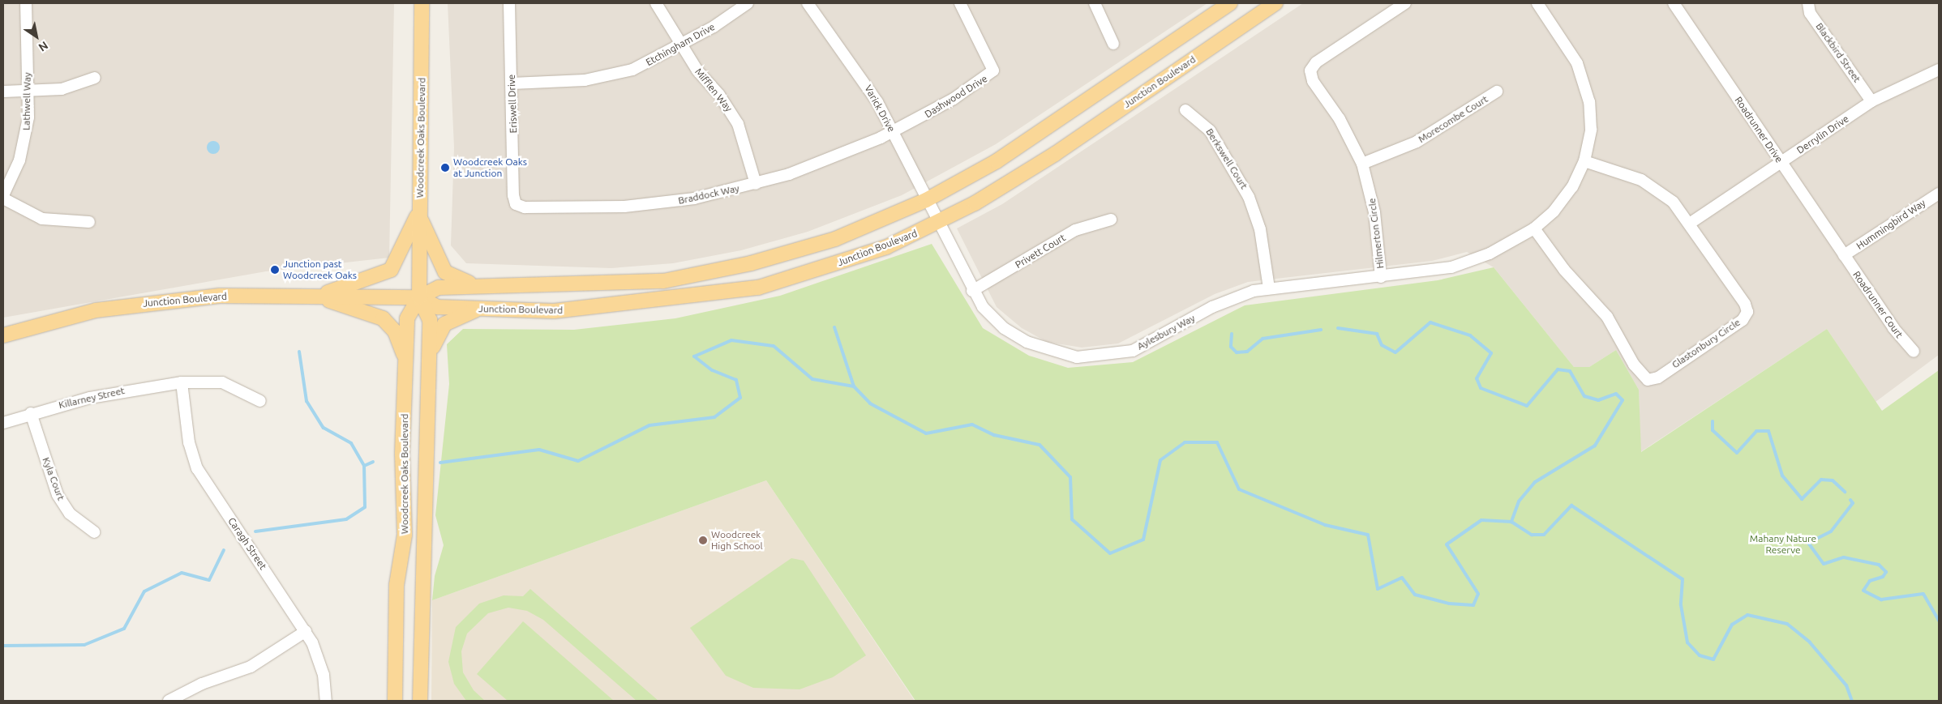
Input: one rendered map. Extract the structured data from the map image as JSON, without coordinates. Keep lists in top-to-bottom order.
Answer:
{
  "streets": {
    "main road": ["Junction Boulevard", "Woodcreek Oaks Boulevard"],
    "street": [
      "Etchingham Drive",
      "Blackbird Street",
      "Mifflen Way",
      "Dashwood Drive",
      "Lathwell Way",
      "Eriswell Drive",
      "Varick Drive",
      "Morecombe Court",
      "Roadrunner Drive",
      "Derrylin Drive",
      "Berkswell Court",
      "Braddock Way",
      "Hummingbird Way",
      "Hilmerton Circle",
      "Privett Court",
      "Roadrunner Court",
      "Aylesbury Way",
      "Glastonbury Circle",
      "Killarney Street",
      "Kyla Court",
      "Caragh Street"
    ]
  },
  "crossings": [
    ["Etchingham Drive", "Mifflen Way"],
    ["Etchingham Drive", "Eriswell Drive"],
    ["Blackbird Street", "Derrylin Drive"],
    ["Junction Boulevard", "Varick Drive"],
    ["Junction Boulevard", "Woodcreek Oaks Boulevard"],
    ["Junction Boulevard", "Aylesbury Way"],
    ["Mifflen Way", "Braddock Way"],
    ["Dashwood Drive", "Varick Drive"],
    ["Dashwood Drive", "Braddock Way"],
    ["Eriswell Drive", "Braddock Way"],
    ["Varick Drive", "Braddock Way"],
    ["Varick Drive", "Aylesbury Way"],
    ["Morecombe Court", "Hilmerton Circle"],
    ["Roadrunner Drive", "Derrylin Drive"],
    ["Roadrunner Drive", "Hummingbird Way"],
    ["Roadrunner Drive", "Roadrunner Court"],
    ["Derrylin Drive", "Glastonbury Circle"],
    ["Berkswell Court", "Aylesbury Way"],
    ["Hummingbird Way", "Roadrunner Court"],
    ["Hilmerton Circle", "Aylesbury Way"],
    ["Hilmerton Circle", "Glastonbury Circle"],
    ["Privett Court", "Aylesbury Way"],
    ["Killarney Street", "Kyla Court"],
    ["Killarney Street", "Caragh Street"]
  ],
  "parks": ["Mahany Nature Reserve"],
  "places": ["Woodcreek Oaks at Junction", "Junction past Woodcreek Oaks", "Woodcreek High School"],
  "north": "bottom right"
}
